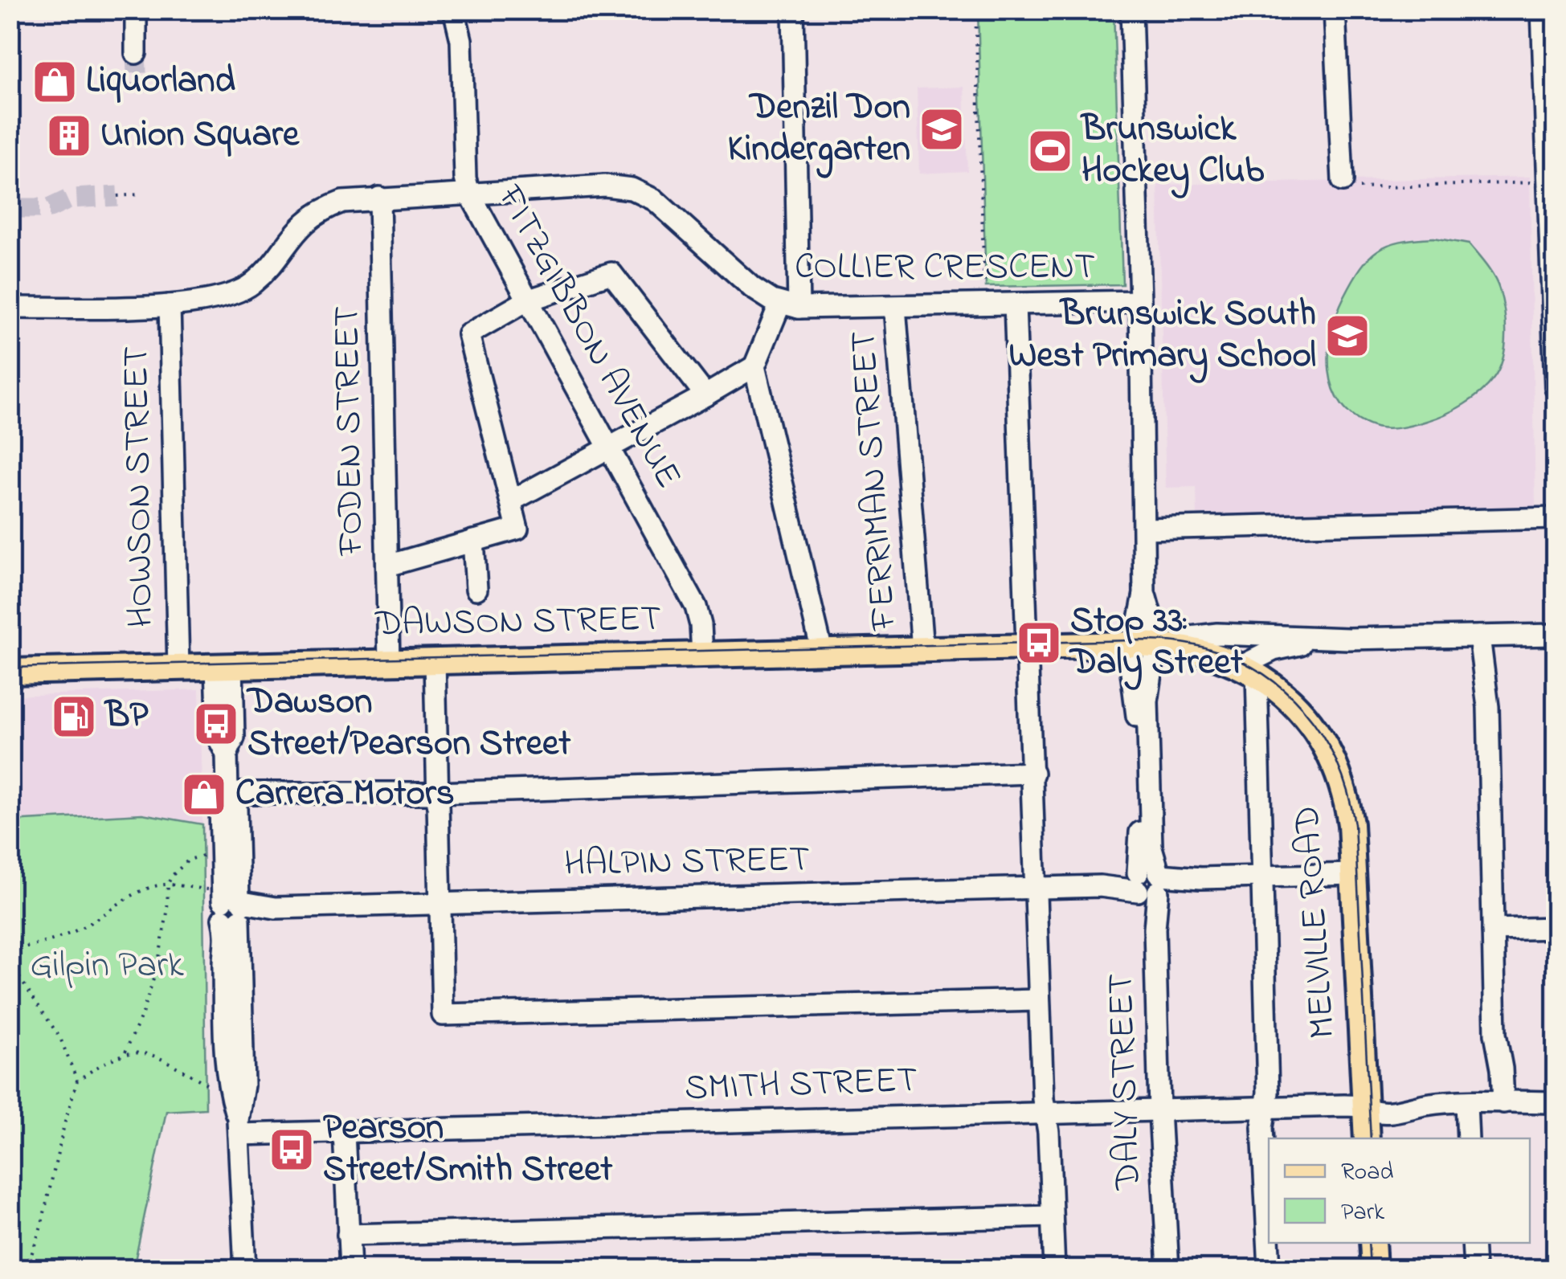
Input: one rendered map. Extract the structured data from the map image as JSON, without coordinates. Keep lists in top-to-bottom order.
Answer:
{
  "streets": {
    "main road": ["DAWSON STREET", "MELVILLE ROAD"],
    "street": [
      "COLLIER CRESCENT",
      "FITZGIBBON AVENUE",
      "FODEN STREET",
      "FERRIMAN STREET",
      "HOWSON STREET",
      "HALPIN STREET",
      "DALY STREET",
      "SMITH STREET"
    ]
  },
  "crossings": [
    ["COLLIER CRESCENT", "FITZGIBBON AVENUE"],
    ["COLLIER CRESCENT", "FODEN STREET"],
    ["COLLIER CRESCENT", "FERRIMAN STREET"],
    ["COLLIER CRESCENT", "HOWSON STREET"],
    ["FITZGIBBON AVENUE", "DAWSON STREET"],
    ["FODEN STREET", "DAWSON STREET"],
    ["FERRIMAN STREET", "DAWSON STREET"],
    ["HOWSON STREET", "DAWSON STREET"],
    ["DAWSON STREET", "DALY STREET"],
    ["HALPIN STREET", "MELVILLE ROAD"],
    ["HALPIN STREET", "DALY STREET"],
    ["MELVILLE ROAD", "DALY STREET"],
    ["MELVILLE ROAD", "SMITH STREET"],
    ["DALY STREET", "SMITH STREET"]
  ],
  "parks": ["Gilpin Park"],
  "places": {
    "shop": ["Liquorland", "Carrera Motors"],
    "school or university": ["Denzil Don Kindergarten", "Brunswick South West Primary School"],
    "building": ["Union Square"],
    "sports": ["Brunswick Hockey Club"],
    "bus stop": ["Stop 33: Daly Street", "Dawson Street/Pearson Street", "Pearson Street/Smith Street"],
    "fuel station": ["BP"]
  },
  "legend": ["Road", "Park"]
}
